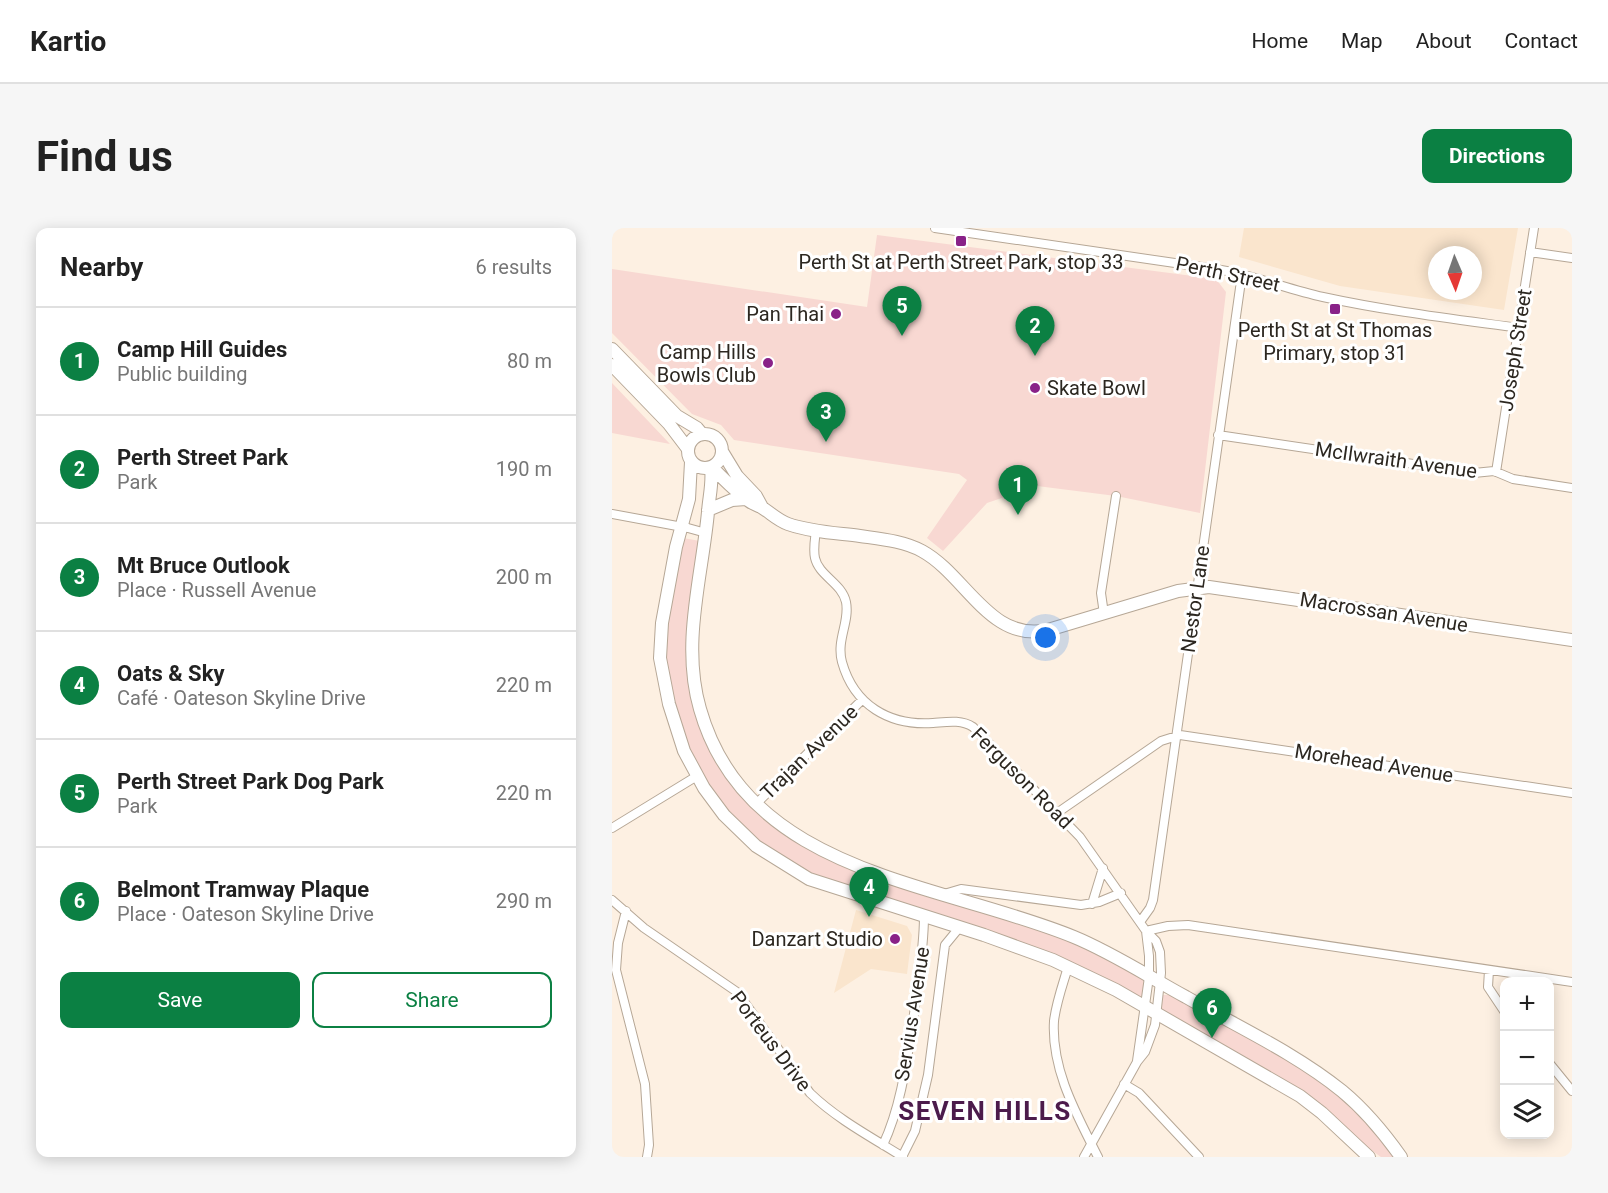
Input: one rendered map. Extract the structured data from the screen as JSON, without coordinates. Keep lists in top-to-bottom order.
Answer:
{
  "streets": {
    "main road": ["Macrossan Avenue"],
    "street": [
      "Perth Street",
      "Joseph Street",
      "McIlwraith Avenue",
      "Nestor Lane",
      "Trajan Avenue",
      "Morehead Avenue",
      "Ferguson Road",
      "Servius Avenue",
      "Porteus Drive"
    ]
  },
  "crossings": [
    ["Perth Street", "Joseph Street"],
    ["Perth Street", "Nestor Lane"],
    ["Joseph Street", "McIlwraith Avenue"],
    ["McIlwraith Avenue", "Nestor Lane"],
    ["Nestor Lane", "Macrossan Avenue"],
    ["Nestor Lane", "Morehead Avenue"],
    ["Nestor Lane", "Ferguson Road"],
    ["Trajan Avenue", "Ferguson Road"],
    ["Servius Avenue", "Porteus Drive"]
  ],
  "districts": ["SEVEN HILLS"],
  "places": {
    "transit": ["Perth St at Perth Street Park, stop 33", "Perth St at St Thomas Primary, stop 31"],
    "other": [
      "Pan Thai",
      "Camp Hills Bowls Club",
      "Skate Bowl",
      "Danzart Studio"
    ]
  },
  "north": "bottom",
  "page": {
    "header": "Kartio",
    "nav": [
      "Home",
      "Map",
      "About",
      "Contact"
    ],
    "buttons": [
      "Directions",
      ["Save", "Share"]
    ],
    "title": "Find us",
    "heading": ["Nearby", "6 results"],
    "pins": [
      "5",
      "2",
      "3",
      "1",
      "4",
      "6"
    ],
    "list": [
      {
        "mark": "1",
        "name": "Camp Hill Guides",
        "note": "Public building",
        "value": "80 m"
      },
      {
        "mark": "2",
        "name": "Perth Street Park",
        "note": "Park",
        "value": "190 m"
      },
      {
        "mark": "3",
        "name": "Mt Bruce Outlook",
        "note": "Place · Russell Avenue",
        "value": "200 m"
      },
      {
        "mark": "4",
        "name": "Oats & Sky",
        "note": "Café · Oateson Skyline Drive",
        "value": "220 m"
      },
      {
        "mark": "5",
        "name": "Perth Street Park Dog Park",
        "note": "Park",
        "value": "220 m"
      },
      {
        "mark": "6",
        "name": "Belmont Tramway Plaque",
        "note": "Place · Oateson Skyline Drive",
        "value": "290 m"
      }
    ],
    "map_buttons": ["+", "−"]
  }
}
